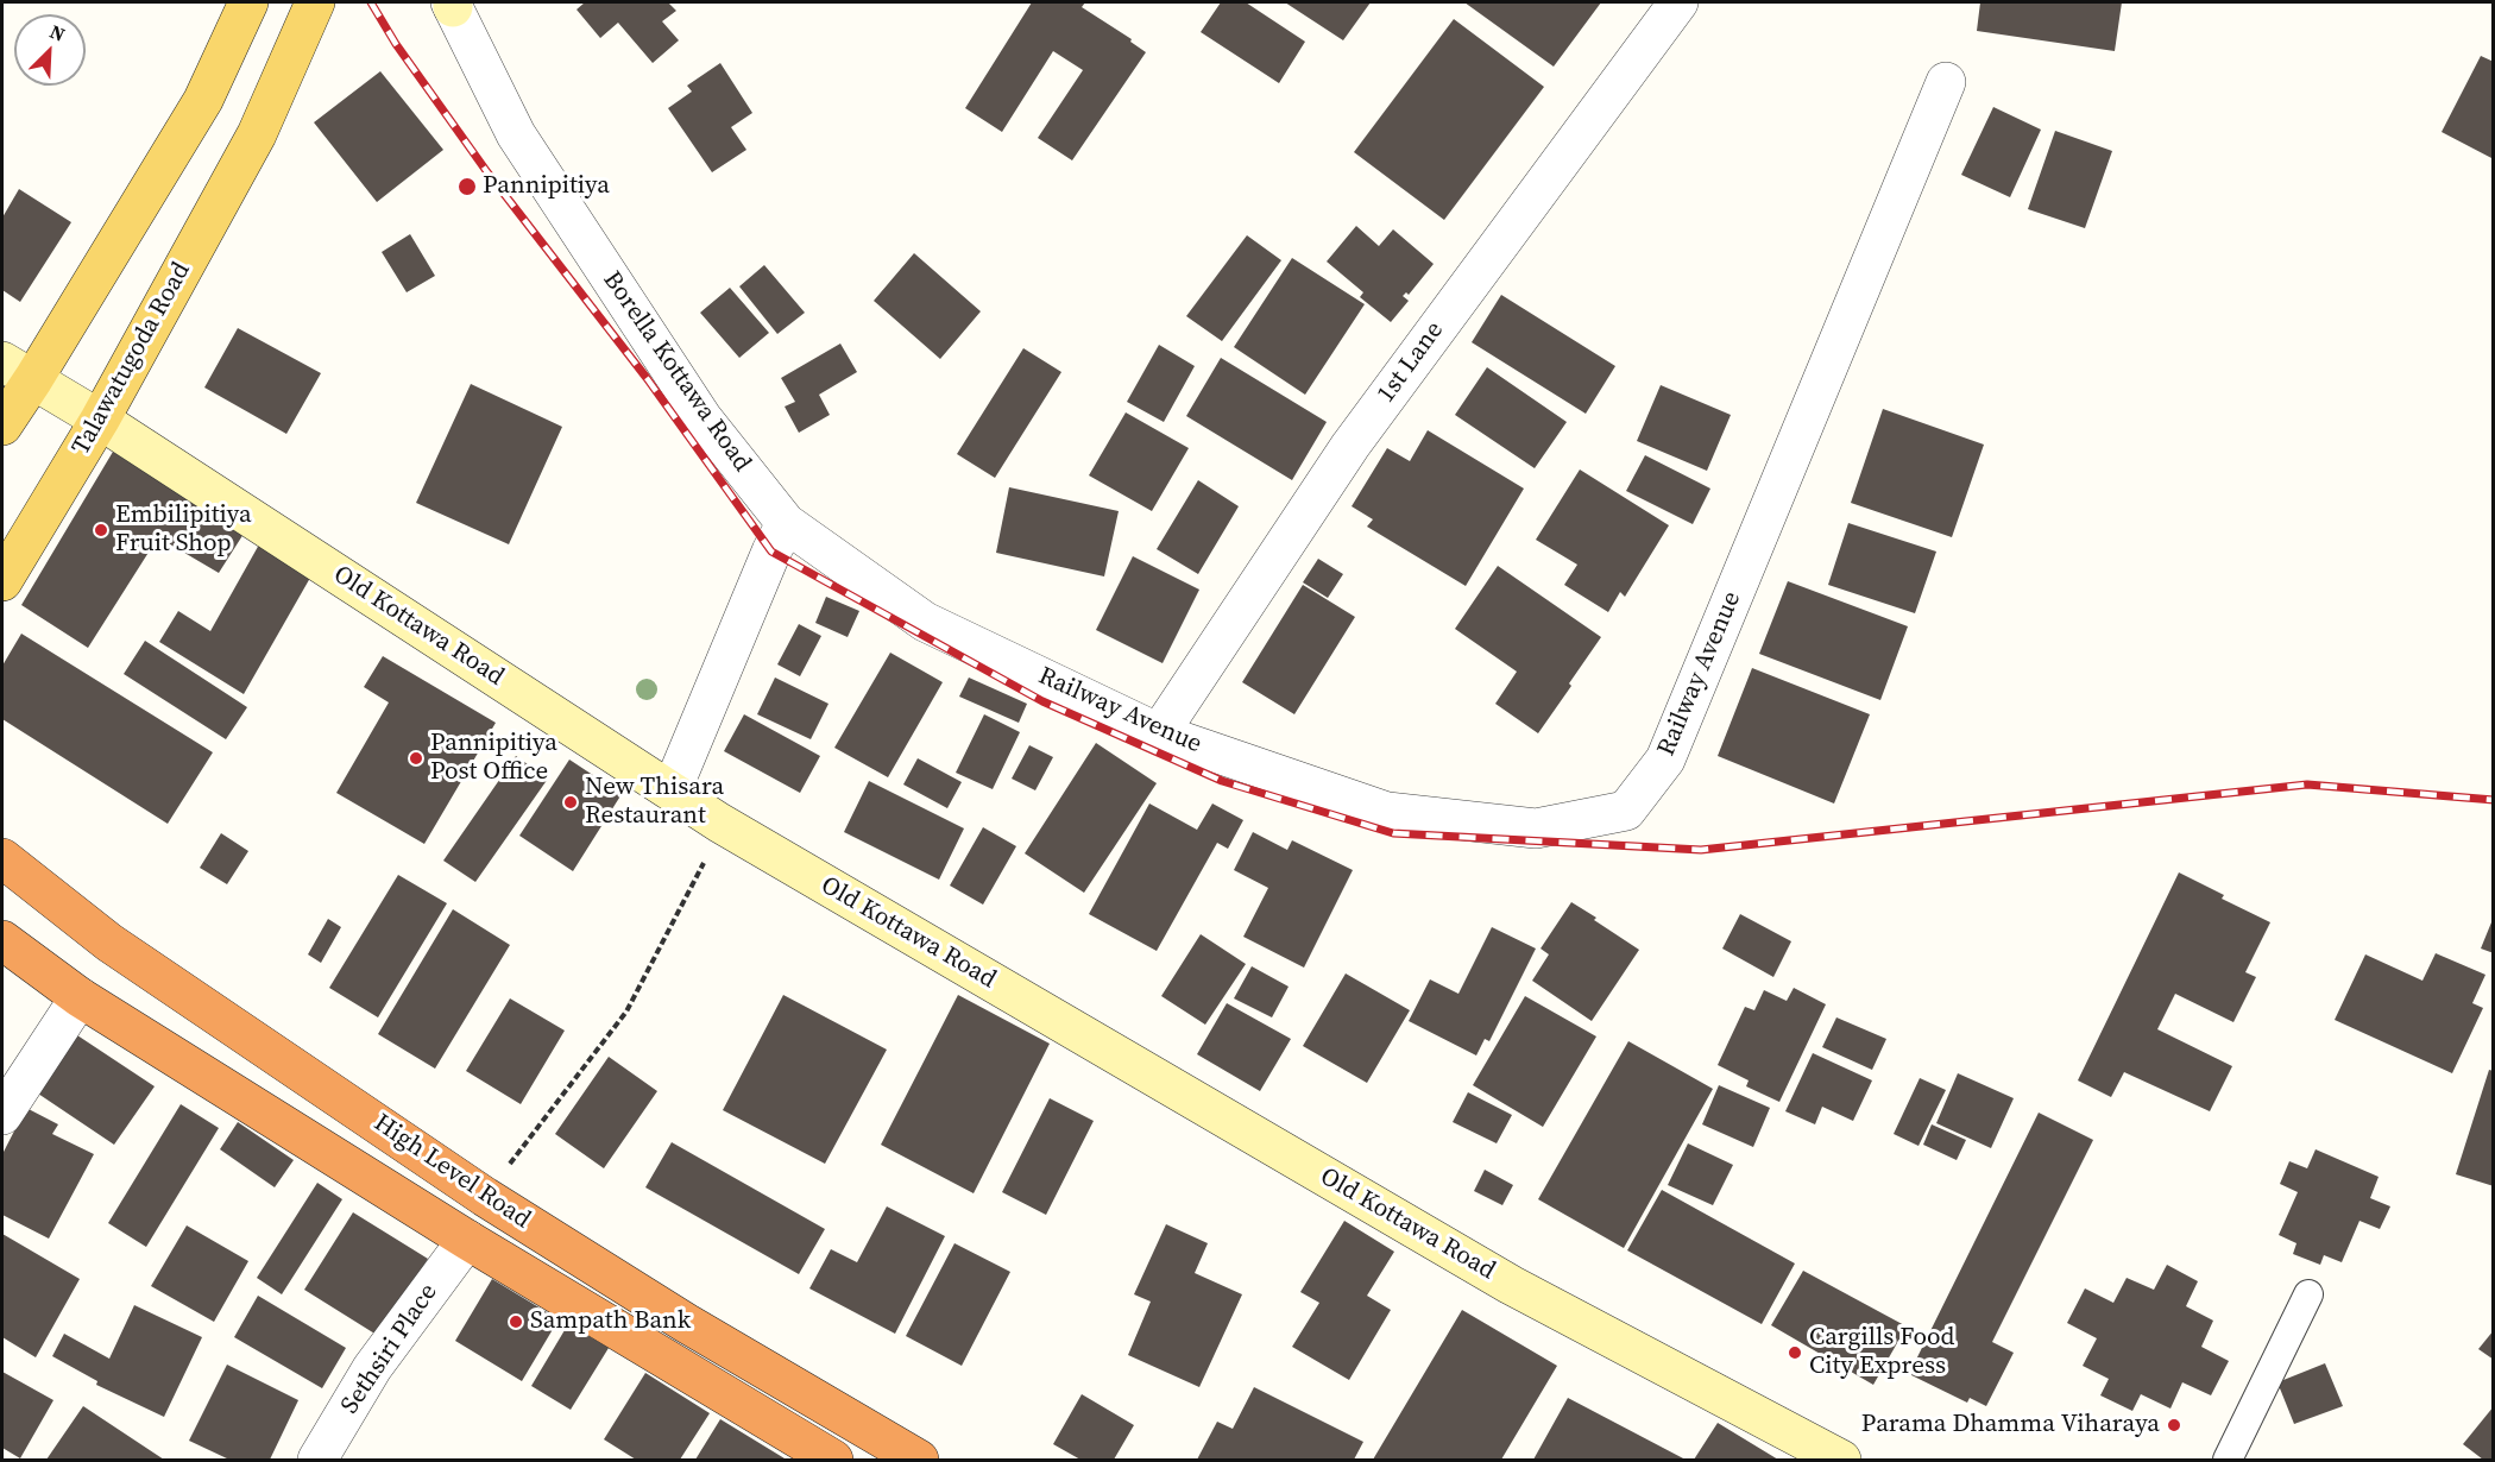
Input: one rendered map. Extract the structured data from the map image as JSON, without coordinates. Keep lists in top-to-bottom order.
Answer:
{
  "streets": {
    "highway": ["High Level Road"],
    "main road": ["Talawatugoda Road"],
    "street": [
      "1st Lane",
      "Borella Kottawa Road",
      "Old Kottawa Road",
      "Railway Avenue",
      "Sethsiri Place"
    ]
  },
  "crossings": [
    ["Talawatugoda Road", "Old Kottawa Road"],
    ["1st Lane", "Railway Avenue"],
    ["Borella Kottawa Road", "Railway Avenue"],
    ["High Level Road", "Sethsiri Place"]
  ],
  "places": [
    "Pannipitiya",
    "Embilipitiya Fruit Shop",
    "Pannipitiya Post Office",
    "New Thisara Restaurant",
    "Sampath Bank",
    "Cargills Food City Express",
    "Parama Dhamma Viharaya"
  ],
  "north": "top right"
}
